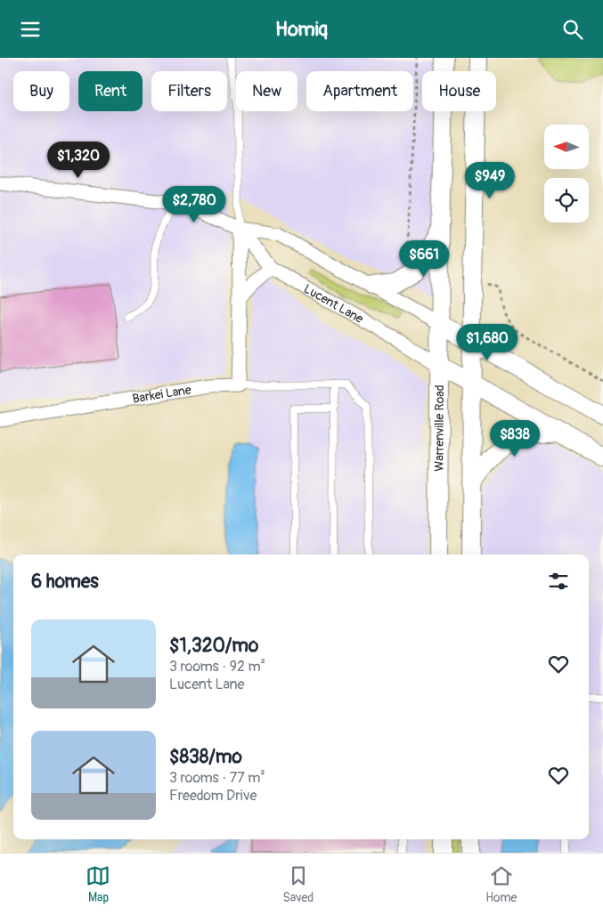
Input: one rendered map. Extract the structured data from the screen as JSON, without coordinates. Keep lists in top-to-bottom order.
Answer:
{
  "streets": {
    "main road": ["Warrenville Road"],
    "street": ["Lucent Lane", "Barkei Lane"]
  },
  "crossings": [
    ["Lucent Lane", "Warrenville Road"]
  ],
  "north": "left",
  "page": {
    "header": "Homiq",
    "chip": [
      "Buy",
      "Rent",
      "Filters",
      "New",
      "Apartment",
      "House"
    ],
    "price": [
      "$1,320",
      "$949",
      "$2,780",
      "$661",
      "$1,680",
      "$838"
    ],
    "heading": "6 homes",
    "list": [
      {
        "name": "$1,320/mo",
        "note": "3 rooms · 92 m² · Lucent Lane"
      },
      {
        "name": "$838/mo",
        "note": "3 rooms · 77 m² · Freedom Drive"
      }
    ],
    "tabs": ["Map", "Saved", "Home"]
  }
}
